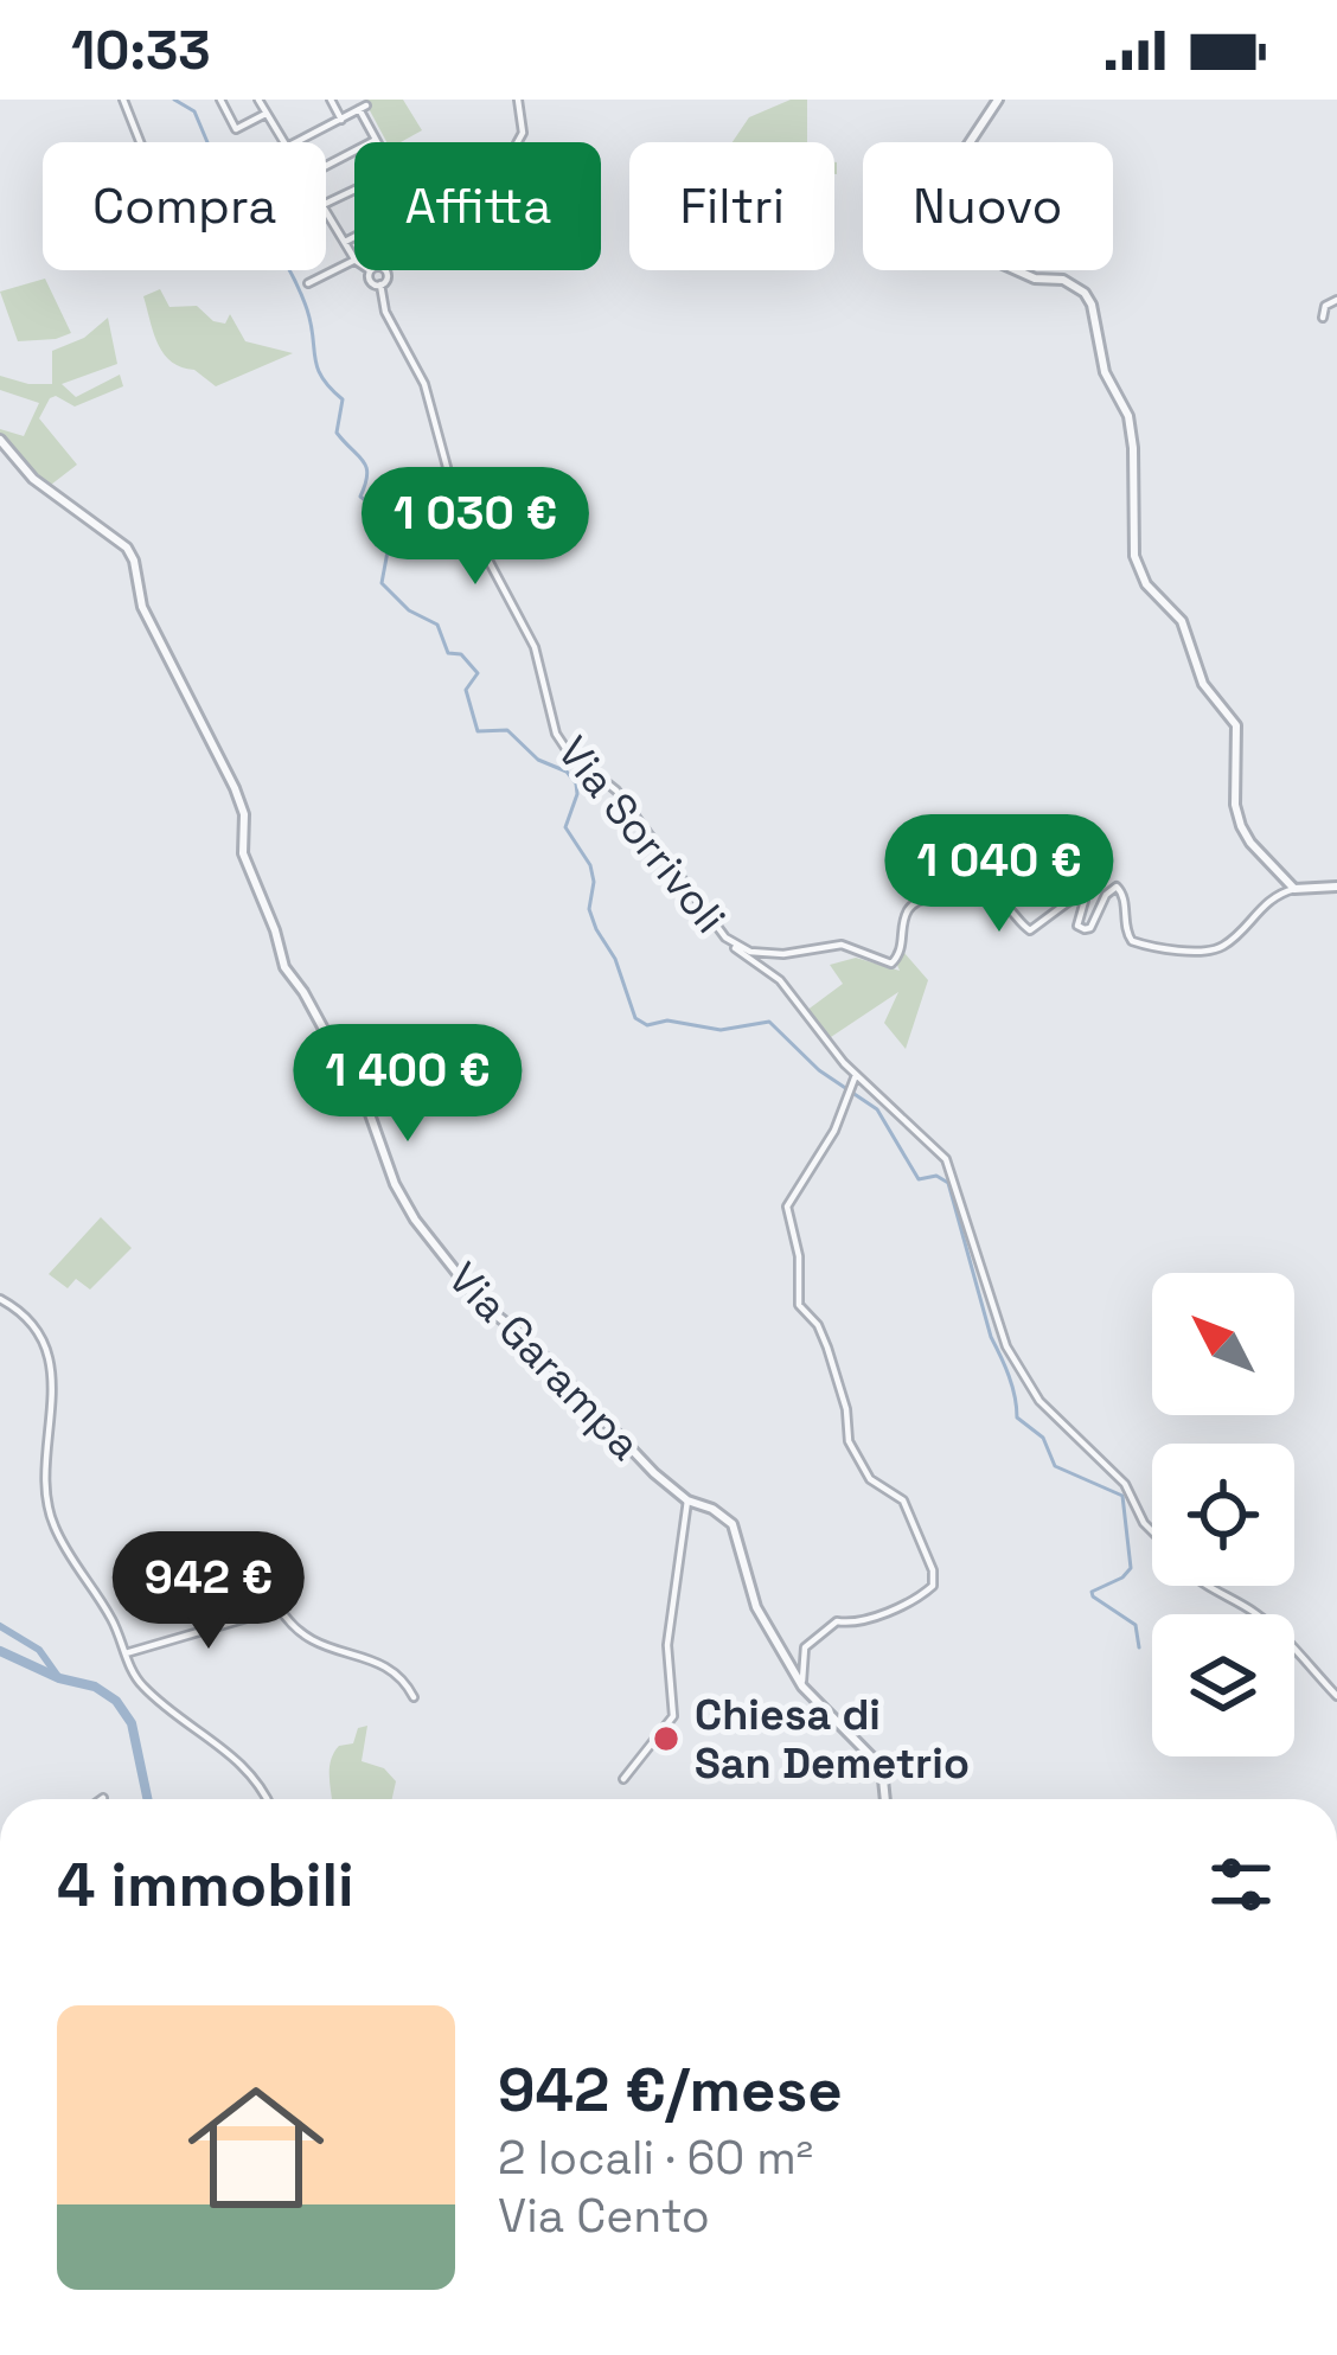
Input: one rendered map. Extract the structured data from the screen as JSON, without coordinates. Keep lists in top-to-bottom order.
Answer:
{
  "streets": {
    "street": ["Via Sorrivoli", "Via Garampa"]
  },
  "places": ["Chiesa di San Demetrio"],
  "north": "top left",
  "page": {
    "status": "10:33",
    "chip": [
      "Compra",
      "Affitta",
      "Filtri",
      "Nuovo"
    ],
    "price": [
      "1 030 €",
      "1 040 €",
      "1 400 €",
      "942 €"
    ],
    "heading": "4 immobili",
    "list": [
      {
        "name": "942 €/mese",
        "note": "2 locali · 60 m² · Via Cento"
      }
    ]
  }
}
